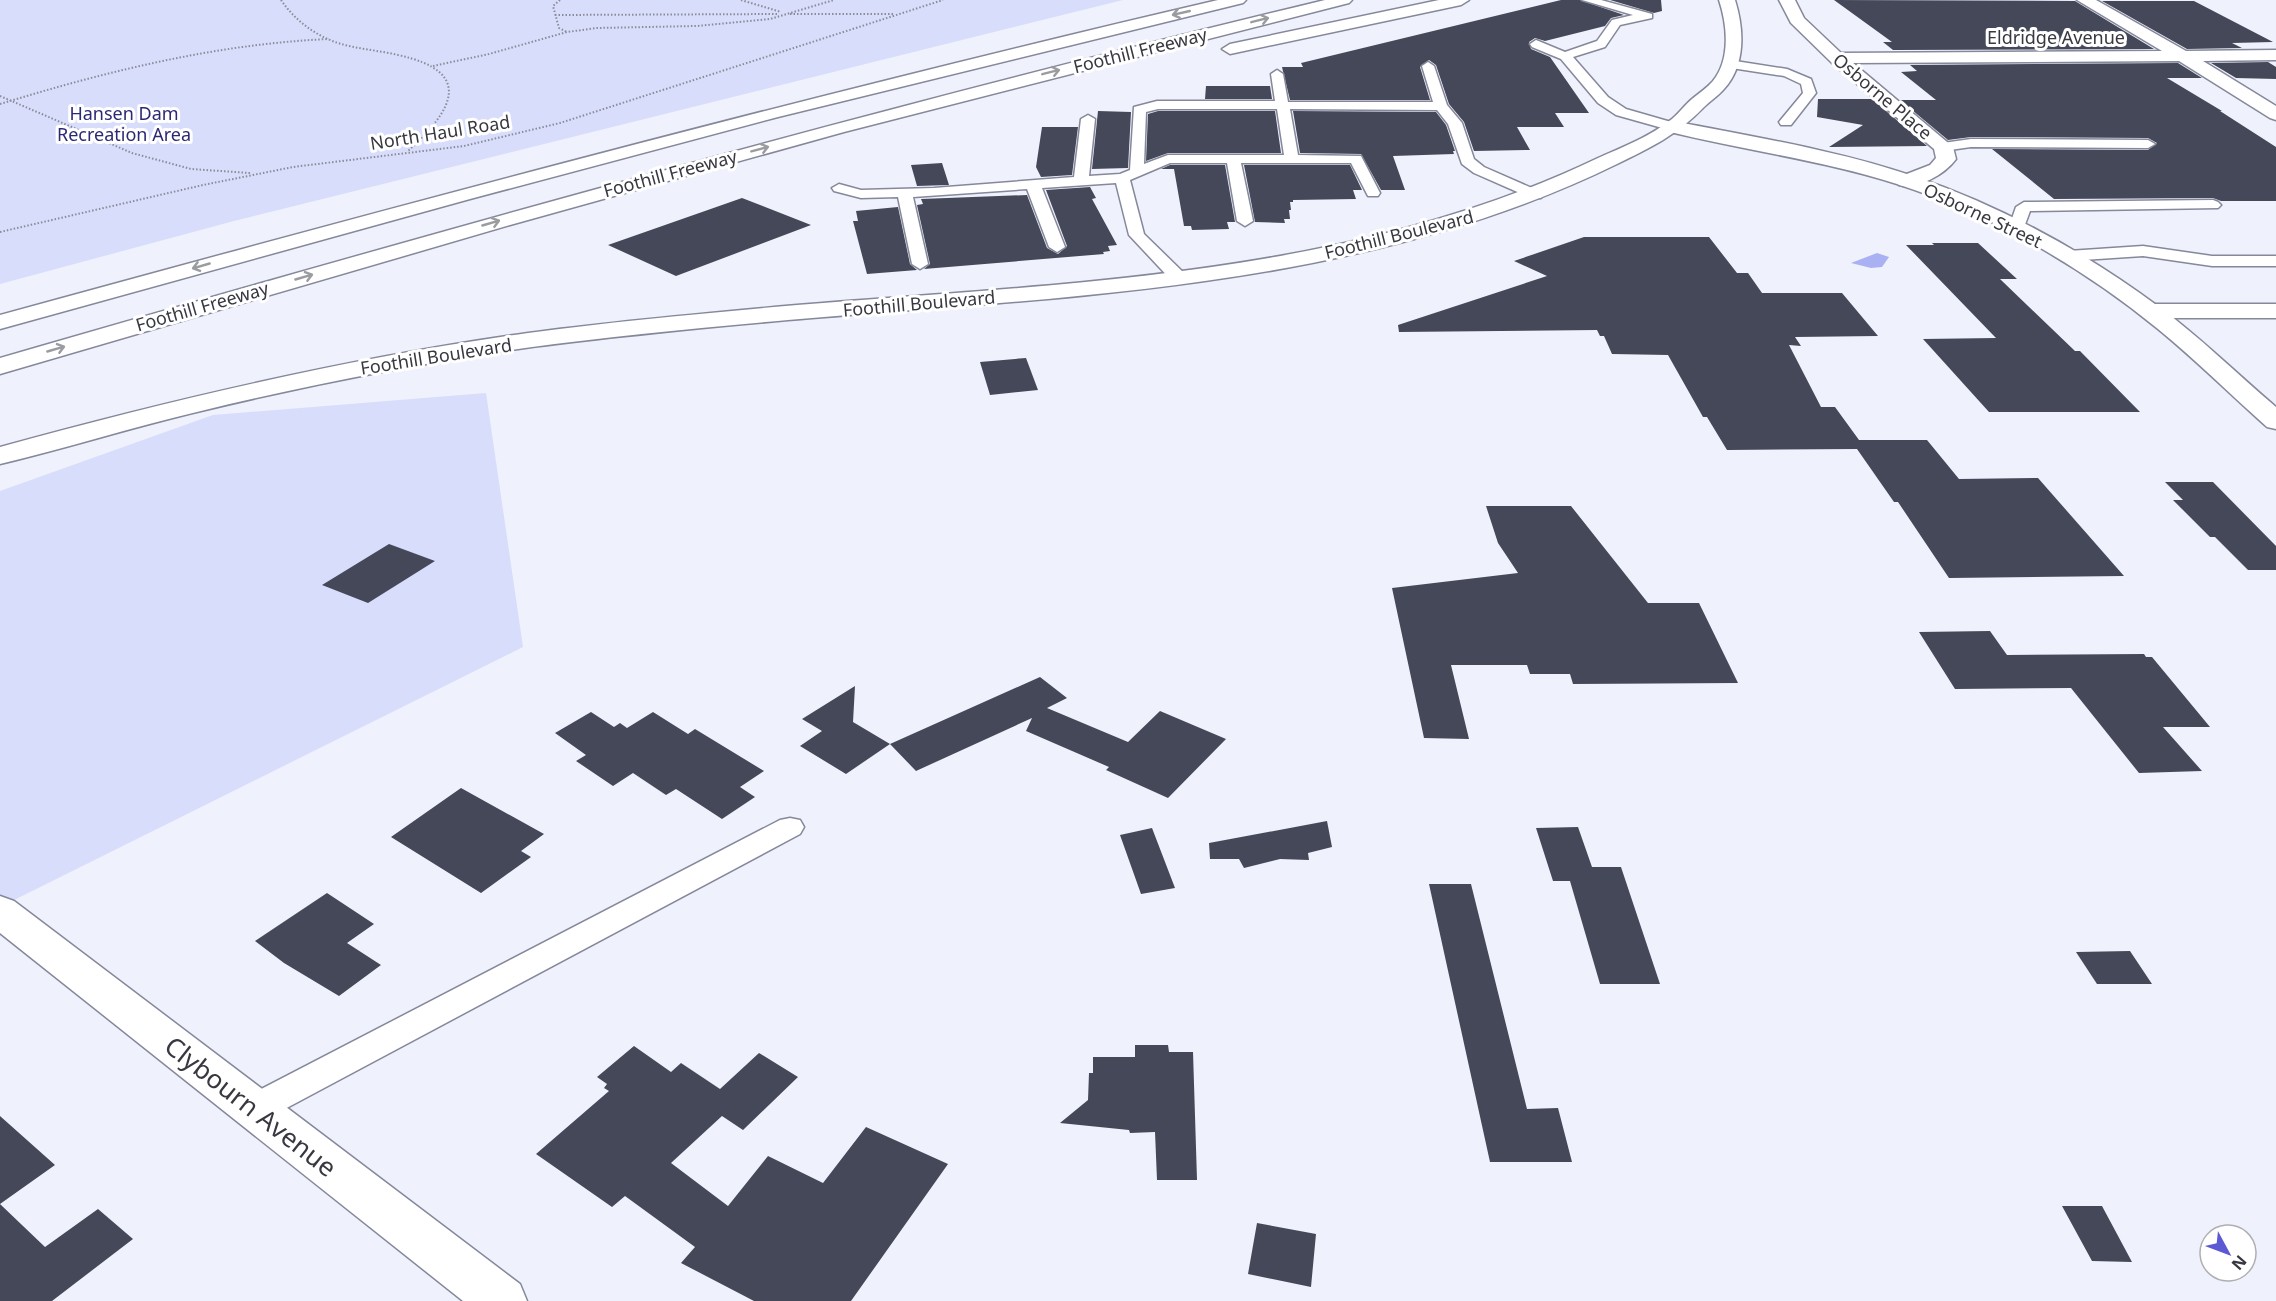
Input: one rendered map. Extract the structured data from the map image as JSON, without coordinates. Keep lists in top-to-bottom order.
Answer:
{
  "streets": {
    "main road": [
      "Eldridge Avenue",
      "Foothill Freeway",
      "Osborne Place",
      "Osborne Street",
      "Foothill Boulevard",
      "Clybourn Avenue"
    ],
    "path": ["North Haul Road"]
  },
  "crossings": [
    ["Eldridge Avenue", "Osborne Place"],
    ["Osborne Place", "Osborne Street"],
    ["Osborne Street", "Foothill Boulevard"]
  ],
  "parks": ["Hansen Dam Recreation Area"],
  "north": "bottom right"
}
